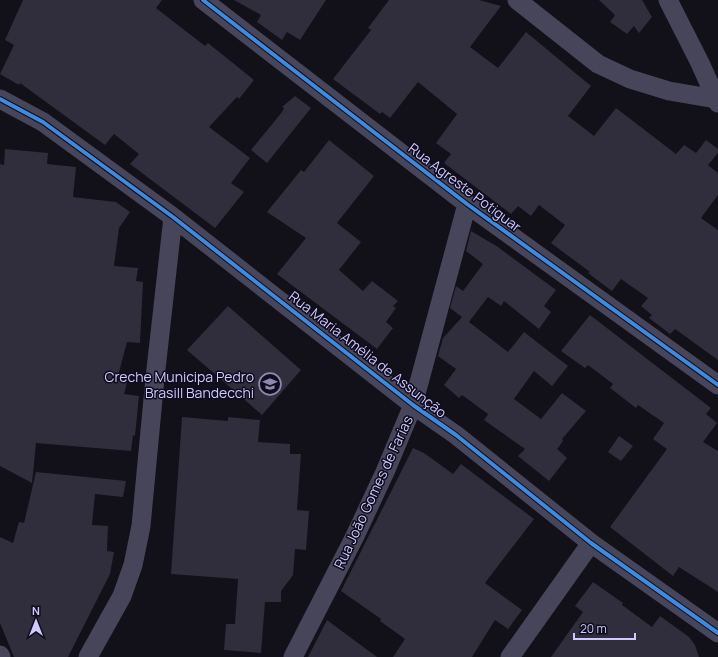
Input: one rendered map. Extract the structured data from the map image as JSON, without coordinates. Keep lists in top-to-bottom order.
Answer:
{
  "streets": {
    "street": ["Rua Agreste Potiguar", "Rua Maria Amélia de Assunção", "Rua João Gomes de Farias"]
  },
  "crossings": [
    ["Rua Agreste Potiguar", "Rua João Gomes de Farias"],
    ["Rua Maria Amélia de Assunção", "Rua João Gomes de Farias"]
  ],
  "places": {
    "school or university": ["Creche Municipa Pedro Brasill Bandecchi"]
  },
  "scale_bar": "20 m",
  "north": "top"
}
